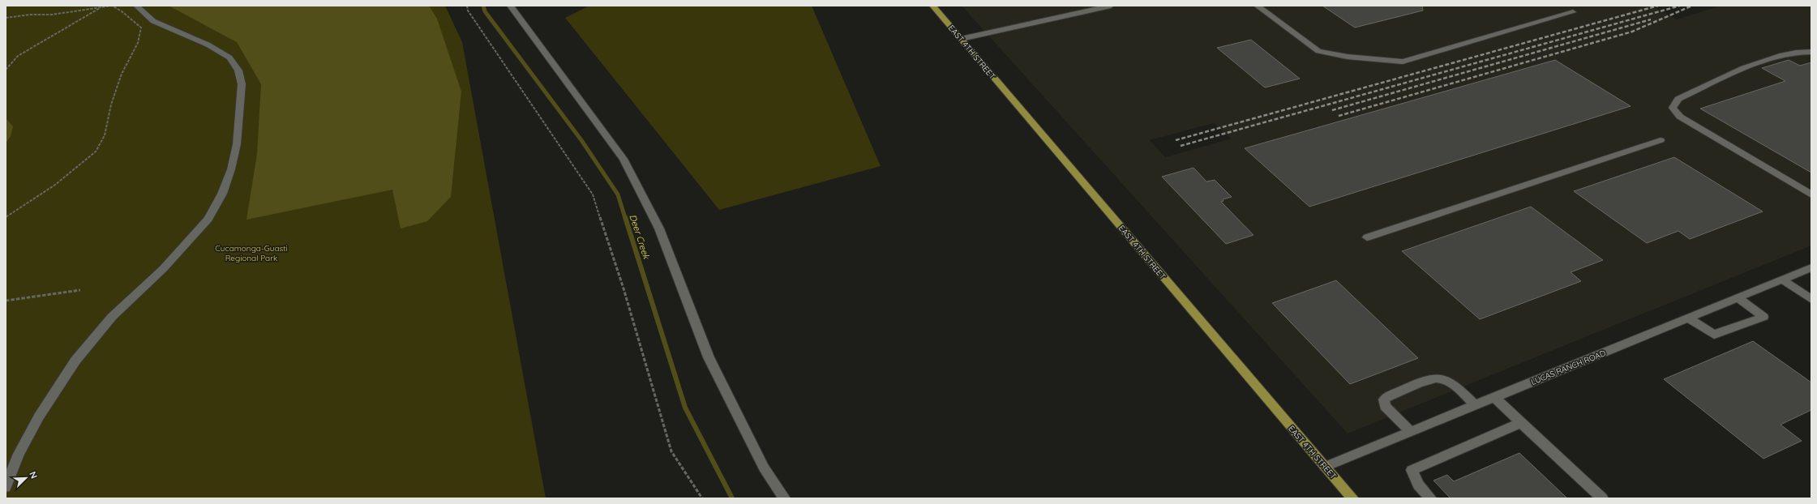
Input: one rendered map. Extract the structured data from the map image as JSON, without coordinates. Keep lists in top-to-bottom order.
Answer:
{
  "streets": {
    "main road": ["EAST 4TH STREET"],
    "street": ["LUCAS RANCH ROAD"]
  },
  "crossings": [
    ["EAST 4TH STREET", "LUCAS RANCH ROAD"]
  ],
  "water": ["Deer Creek"],
  "parks": ["Cucamonga-Guasti Regional Park"],
  "north": "top right"
}
